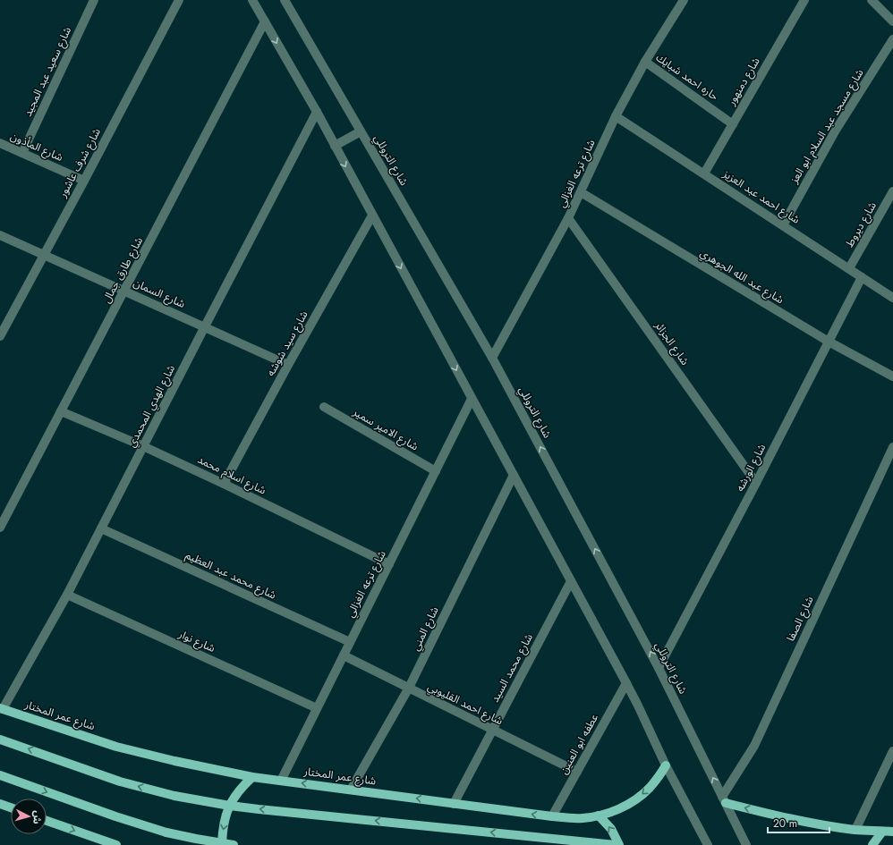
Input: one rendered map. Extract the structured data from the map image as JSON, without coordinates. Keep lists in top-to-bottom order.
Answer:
{
  "streets": {
    "main road": ["شارع عمر المختار"],
    "street": [
      "شارع سعيد عبد المجيد",
      "حاره احمد شبايك",
      "شارع دمنهور",
      "شارع مسجد عبد السلام ابو العز",
      "شارع المأذون",
      "شارع التروللي",
      "شارع شرف عاشور",
      "شارع ترعه الغزالي",
      "شارع احمد عبد العزيز",
      "شارع ديروط",
      "شارع طارق جمال",
      "شارع عبد الله الجوهري",
      "شارع السمان",
      "شارع سيد شوشه",
      "شارع الجزائر",
      "شارع الهدي المحمدي",
      "شارع الامير سمير",
      "شارع الورشه",
      "شارع اسلام محمد",
      "شارع محمد عبد العظيم",
      "شارع الصفا",
      "شارع المني",
      "شارع نوار",
      "شارع محمد السيد",
      "شارع احمد القليوبي",
      "عطفه ابو العنين"
    ]
  },
  "crossings": [
    ["شارع سعيد عبد المجيد", "شارع المأذون"],
    ["حاره احمد شبايك", "شارع دمنهور"],
    ["حاره احمد شبايك", "شارع ترعه الغزالي"],
    ["شارع دمنهور", "شارع احمد عبد العزيز"],
    ["شارع مسجد عبد السلام ابو العز", "شارع احمد عبد العزيز"],
    ["شارع المأذون", "شارع شرف عاشور"],
    ["شارع التروللي", "شارع ترعه الغزالي"],
    ["شارع التروللي", "شارع الورشه"],
    ["شارع التروللي", "شارع الصفا"],
    ["شارع شرف عاشور", "شارع السمان"],
    ["شارع ترعه الغزالي", "شارع احمد عبد العزيز"],
    ["شارع ترعه الغزالي", "شارع عبد الله الجوهري"],
    ["شارع ترعه الغزالي", "شارع الجزائر"],
    ["شارع ترعه الغزالي", "شارع الامير سمير"],
    ["شارع ترعه الغزالي", "شارع اسلام محمد"],
    ["شارع ترعه الغزالي", "شارع محمد عبد العظيم"],
    ["شارع ترعه الغزالي", "شارع نوار"],
    ["شارع ترعه الغزالي", "شارع احمد القليوبي"],
    ["شارع ترعه الغزالي", "شارع عمر المختار"],
    ["شارع احمد عبد العزيز", "شارع ديروط"],
    ["شارع احمد عبد العزيز", "شارع الورشه"],
    ["شارع طارق جمال", "شارع السمان"],
    ["شارع طارق جمال", "شارع اسلام محمد"],
    ["شارع عبد الله الجوهري", "شارع الورشه"],
    ["شارع السمان", "شارع سيد شوشه"],
    ["شارع السمان", "شارع الهدي المحمدي"],
    ["شارع سيد شوشه", "شارع اسلام محمد"],
    ["شارع الجزائر", "شارع الورشه"],
    ["شارع الهدي المحمدي", "شارع اسلام محمد"],
    ["شارع الهدي المحمدي", "شارع محمد عبد العظيم"],
    ["شارع الهدي المحمدي", "شارع نوار"],
    ["شارع الهدي المحمدي", "شارع عمر المختار"],
    ["شارع المني", "شارع احمد القليوبي"],
    ["شارع المني", "شارع عمر المختار"],
    ["شارع محمد السيد", "شارع احمد القليوبي"],
    ["شارع محمد السيد", "شارع عمر المختار"],
    ["شارع احمد القليوبي", "عطفه ابو العنين"],
    ["شارع عمر المختار", "عطفه ابو العنين"]
  ],
  "scale_bar": "20 m",
  "north": "right"
}
